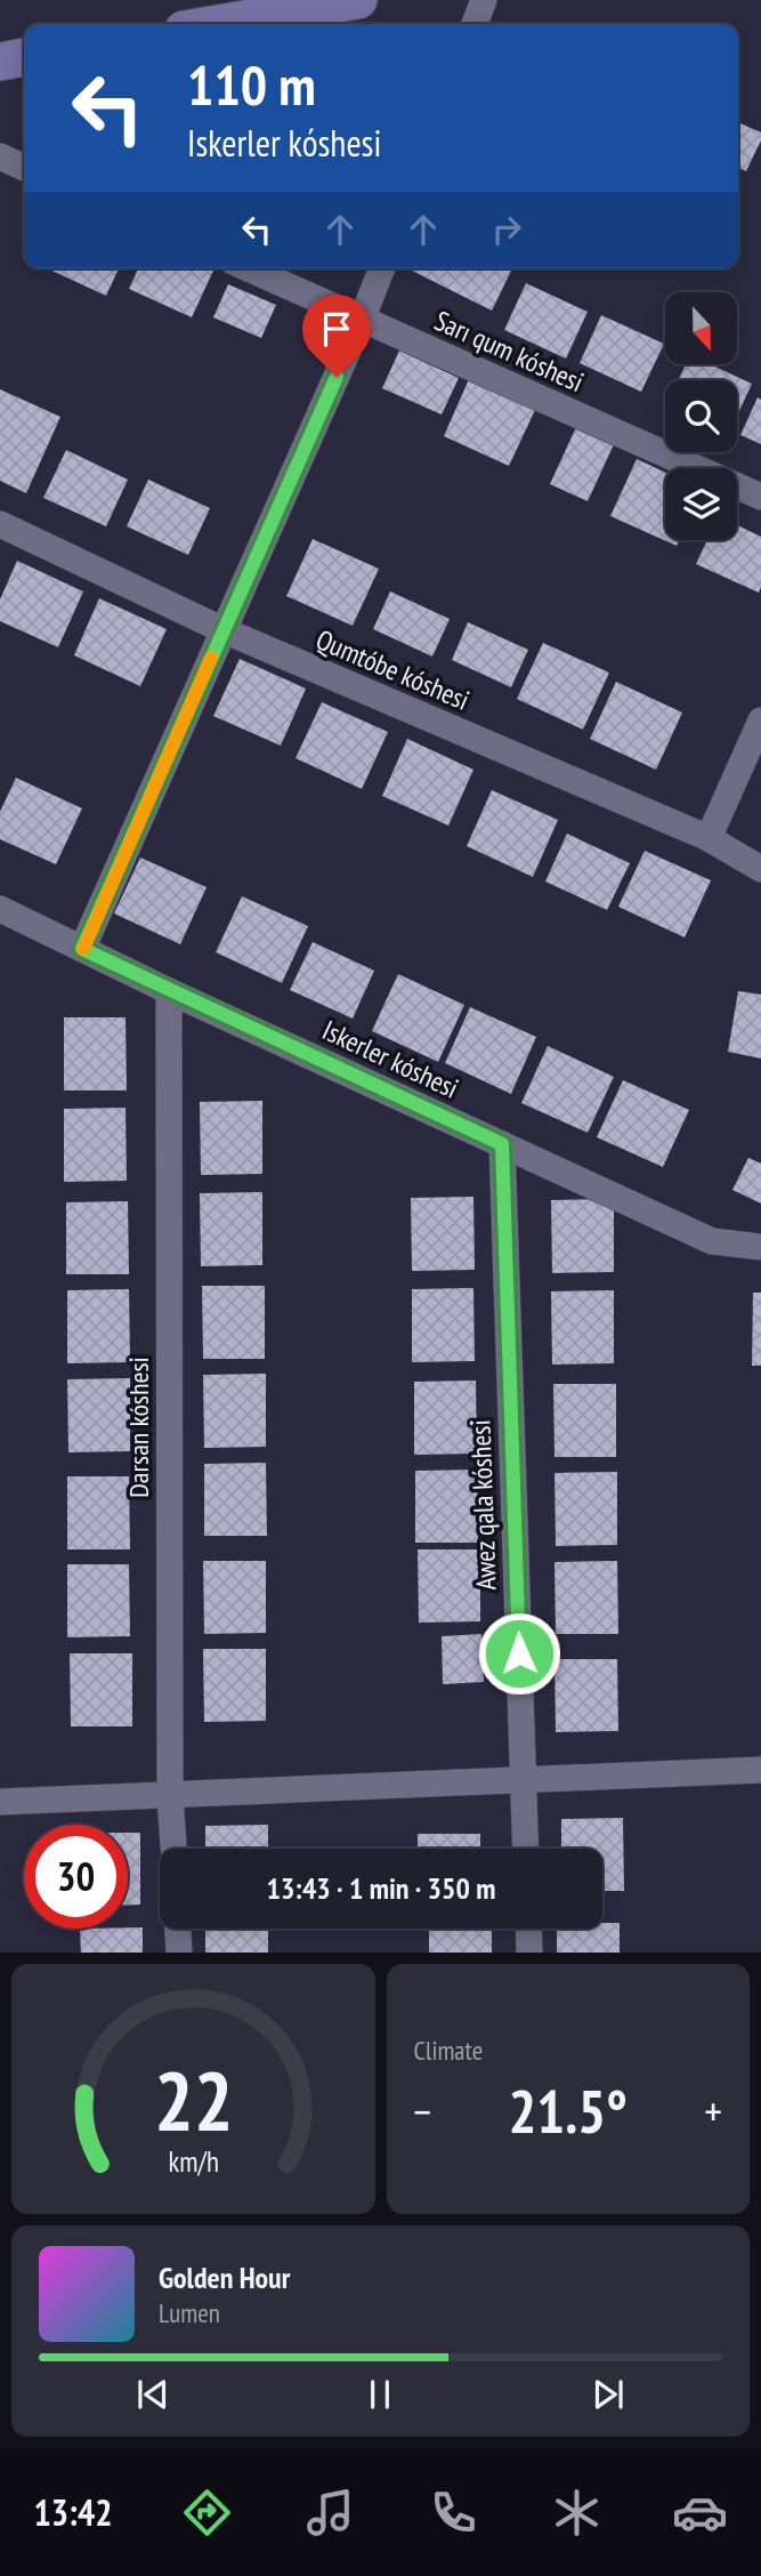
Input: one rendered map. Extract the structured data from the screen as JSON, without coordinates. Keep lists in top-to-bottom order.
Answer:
{
  "streets": {
    "street": [
      "Sarı qum kóshesi",
      "Qumtóbe kóshesi",
      "Iskerler kóshesi",
      "Darsan kóshesi",
      "Awez qala kóshesi"
    ]
  },
  "crossings": [
    ["Iskerler kóshesi", "Darsan kóshesi"],
    ["Iskerler kóshesi", "Awez qala kóshesi"]
  ],
  "north": "bottom",
  "page": {
    "turn": ["110 m", "Iskerler kóshesi"],
    "limit": "30",
    "trip": "13:43 · 1 min · 350 m",
    "tile": "Climate",
    "heat": ["−", "21.5°", "+"],
    "song": ["Golden Hour", "Lumen"],
    "tabs": "13:42",
    "gauge": ["22", "km/h"]
  }
}
